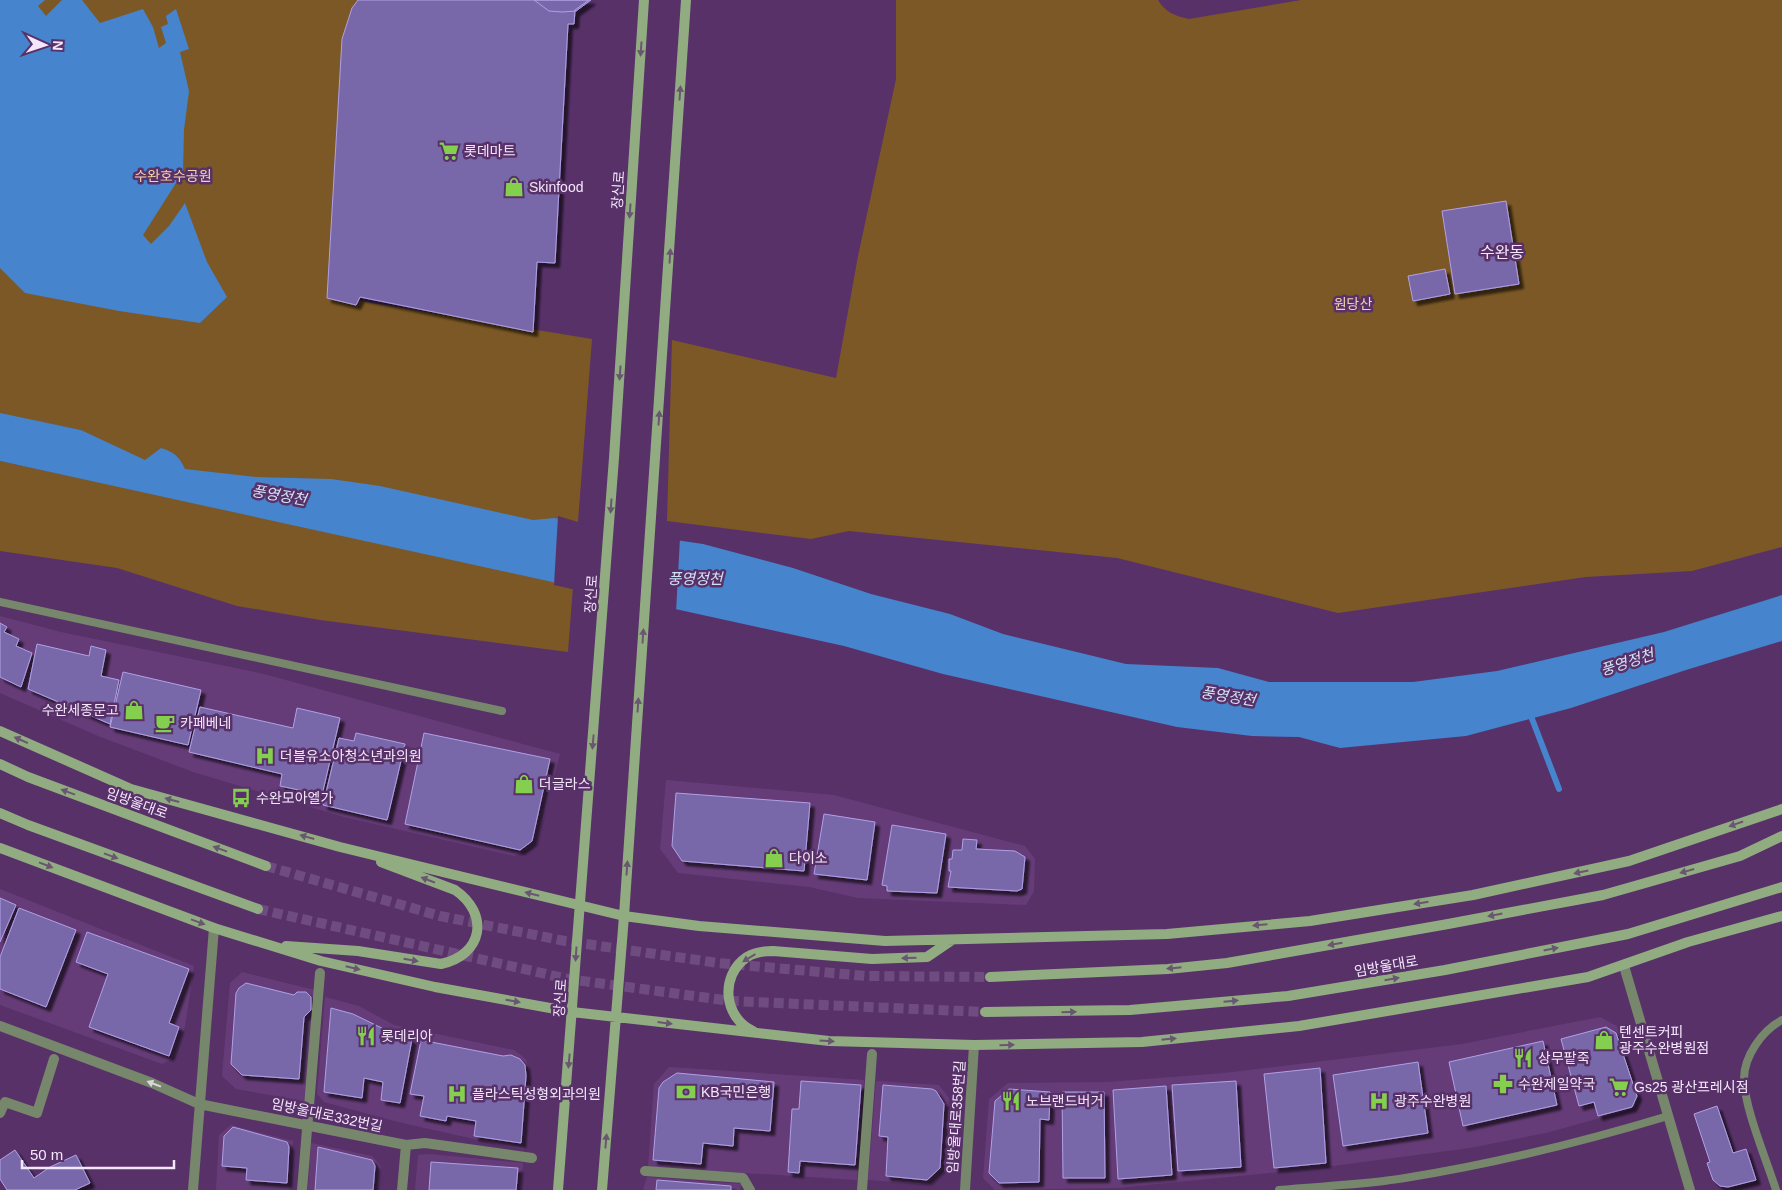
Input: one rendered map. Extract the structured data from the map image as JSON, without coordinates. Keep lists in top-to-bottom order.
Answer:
{
  "streets": {
    "main road": ["장신로", "임방울대로"],
    "street": ["임방울대로332번길", "임방울대로358번길"]
  },
  "one_way": ["임방울대로332번길"],
  "districts": ["수완동"],
  "water": ["풍영정천"],
  "parks": ["수완호수공원", "원당산"],
  "places": {
    "supermarket": ["롯데마트", "Gs25 광산프레시점"],
    "shop": [
      "Skinfood",
      "수완세종문고",
      "더글라스",
      "다이소",
      "텐센트커피 광주수완병원점"
    ],
    "cafe": ["카페베네"],
    "hospital": ["더블유소아청소년과의원", "플라스틱성형외과의원", "광주수완병원"],
    "bus stop": ["수완모아엘가"],
    "restaurant": ["롯데리아", "상무팥죽", "노브랜드버거"],
    "pharmacy": ["수완제일약국"],
    "bank": ["KB국민은행"]
  },
  "scale_bar": "50 m",
  "north": "right"
}
